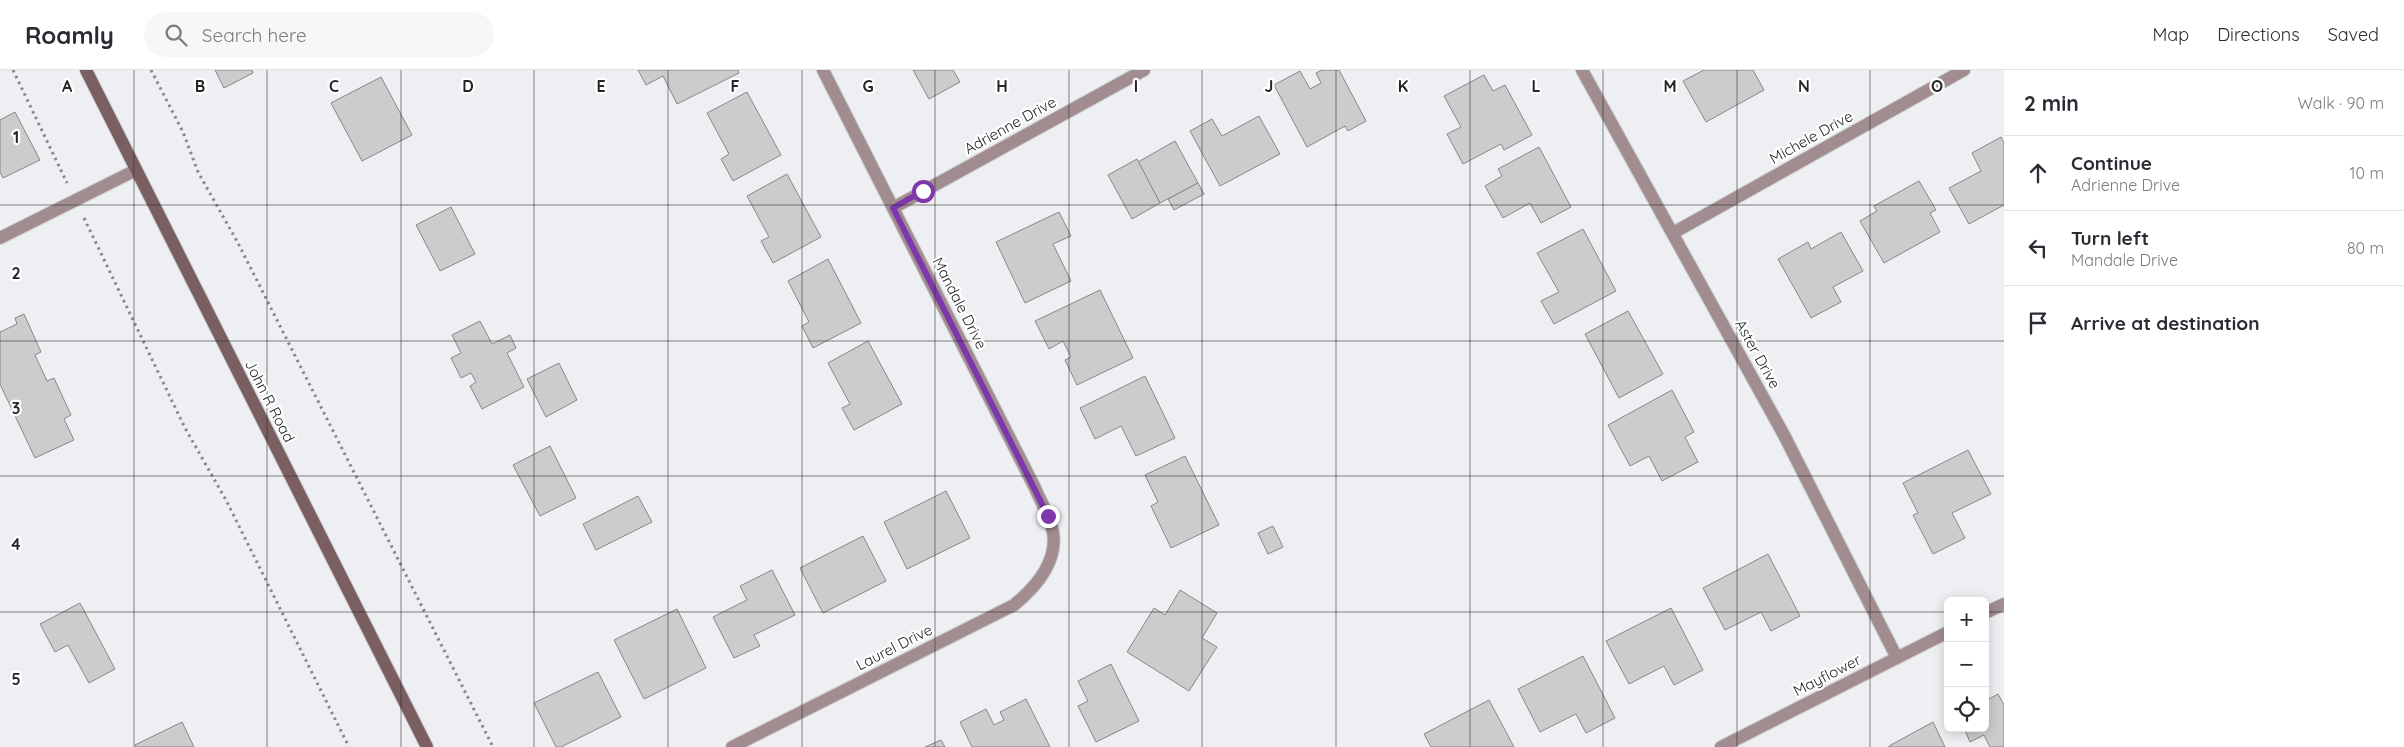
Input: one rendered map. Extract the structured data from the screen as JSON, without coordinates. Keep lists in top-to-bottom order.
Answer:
{
  "streets": {
    "main road": ["John R Road"],
    "street": [
      "Adrienne Drive",
      "Michele Drive",
      "Mandale Drive",
      "Aster Drive",
      "Laurel Drive",
      "Mayflower"
    ]
  },
  "crossings": [
    ["Adrienne Drive", "Mandale Drive"],
    ["Michele Drive", "Aster Drive"],
    ["Mandale Drive", "Laurel Drive"],
    ["Aster Drive", "Mayflower"]
  ],
  "page": {
    "header": "Roamly",
    "search": "Search here",
    "nav": ["Map", "Directions", "Saved"],
    "heading": ["2 min", "Walk · 90 m"],
    "list": [
      ["Continue", "Adrienne Drive", "10 m"],
      ["Turn left", "Mandale Drive", "80 m"],
      "Arrive at destination"
    ],
    "map_buttons": ["+", "−"]
  },
  "grid": {
    "columns": [
      "A",
      "B",
      "C",
      "D",
      "E",
      "F",
      "G",
      "H",
      "I",
      "J",
      "K",
      "L",
      "M",
      "N",
      "O"
    ],
    "rows": [
      "1",
      "2",
      "3",
      "4",
      "5"
    ]
  }
}
